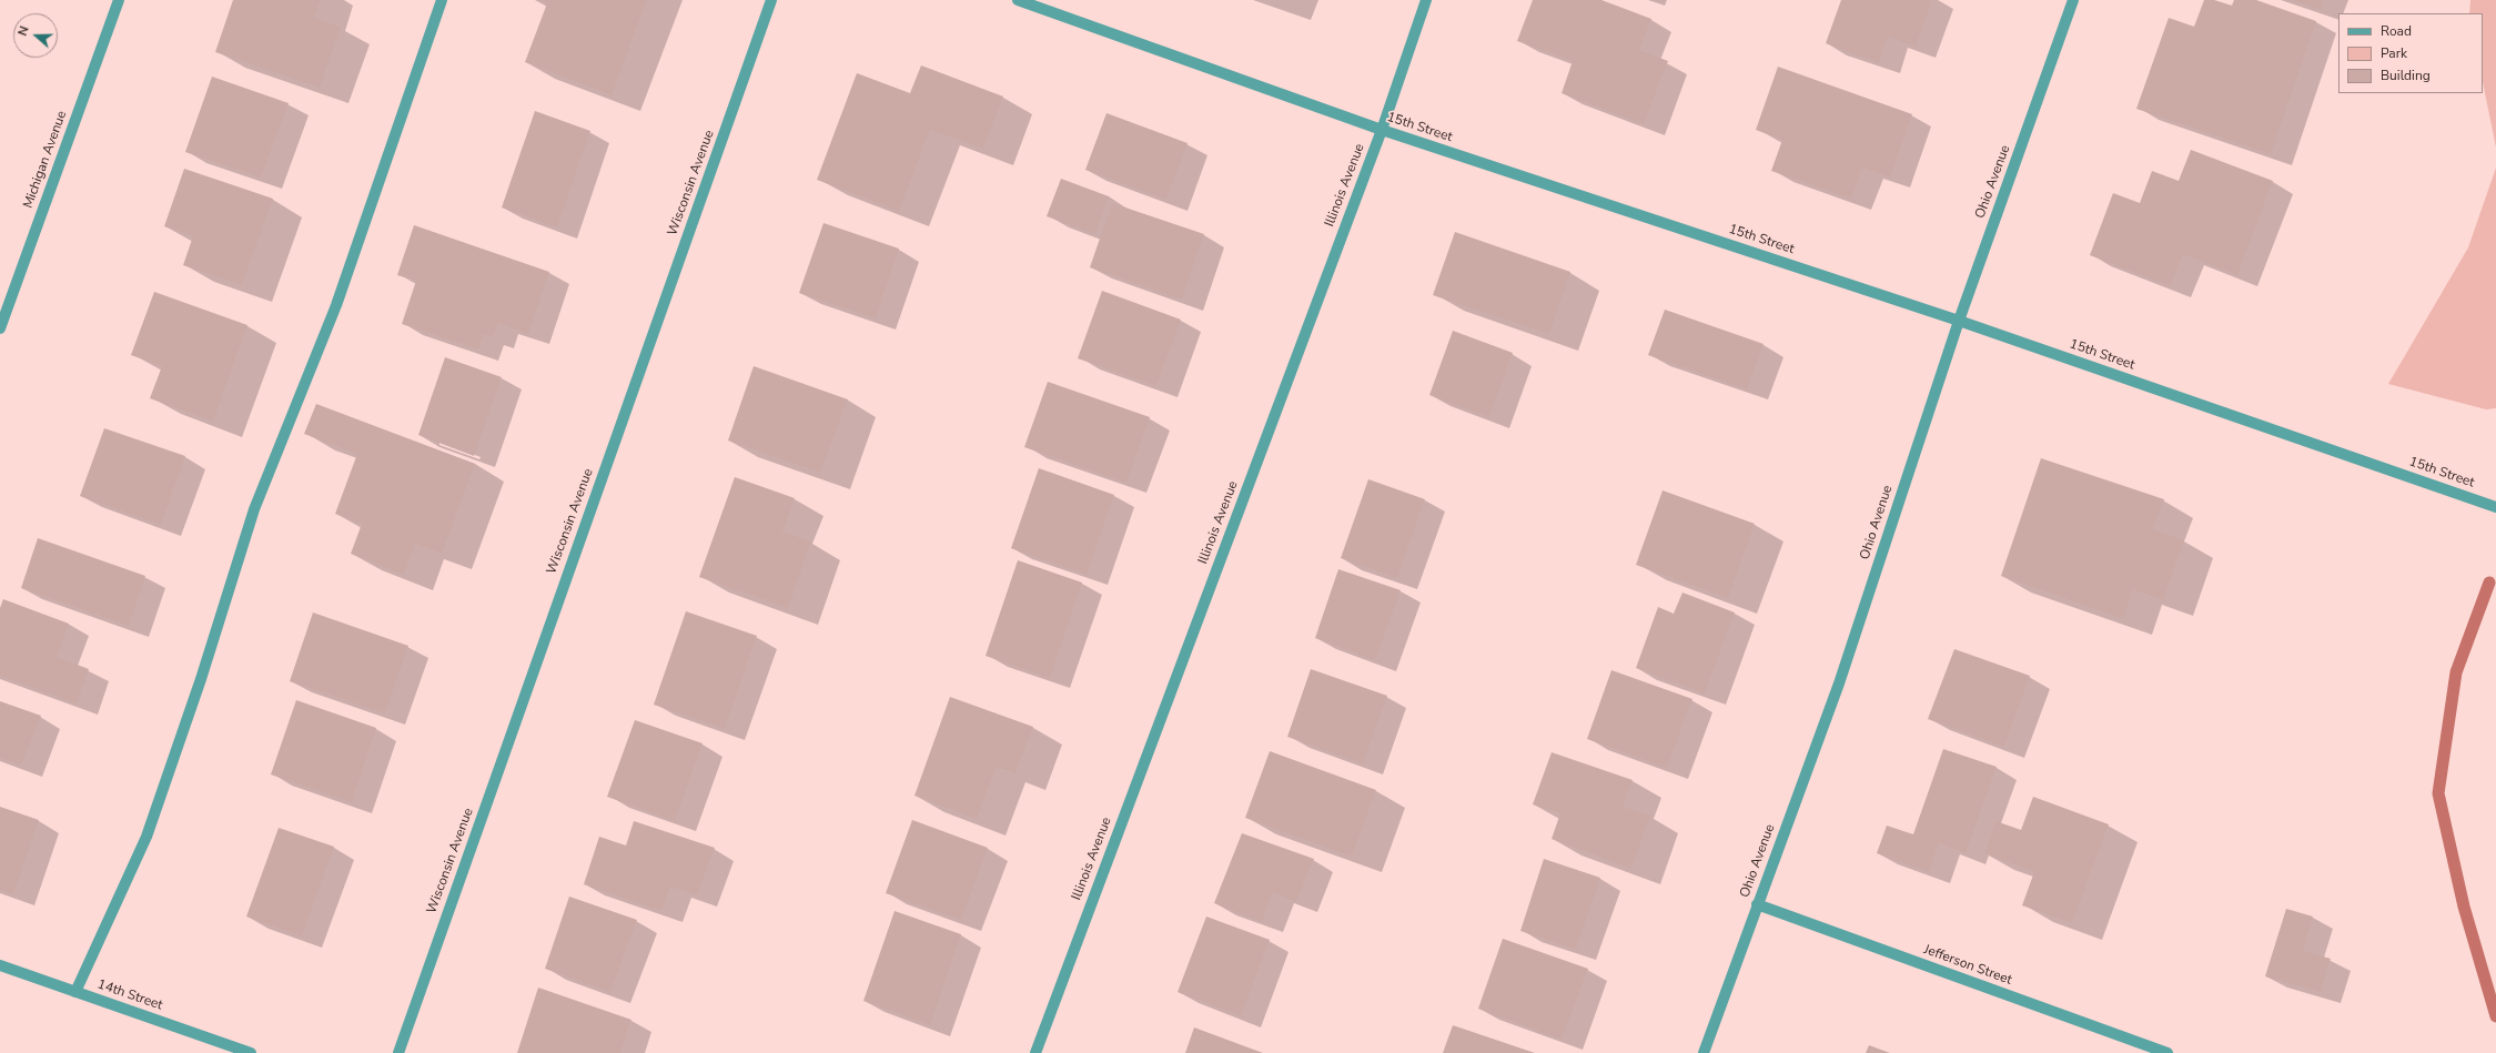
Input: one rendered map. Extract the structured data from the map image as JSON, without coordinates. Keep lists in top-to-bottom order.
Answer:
{
  "streets": {
    "street": [
      "15th Street",
      "Michigan Avenue",
      "Ohio Avenue",
      "Wisconsin Avenue",
      "Illinois Avenue",
      "Jefferson Street",
      "14th Street"
    ]
  },
  "crossings": [
    ["15th Street", "Ohio Avenue"],
    ["15th Street", "Illinois Avenue"],
    ["Ohio Avenue", "Jefferson Street"]
  ],
  "legend": ["Road", "Park", "Building"],
  "north": "left"
}
